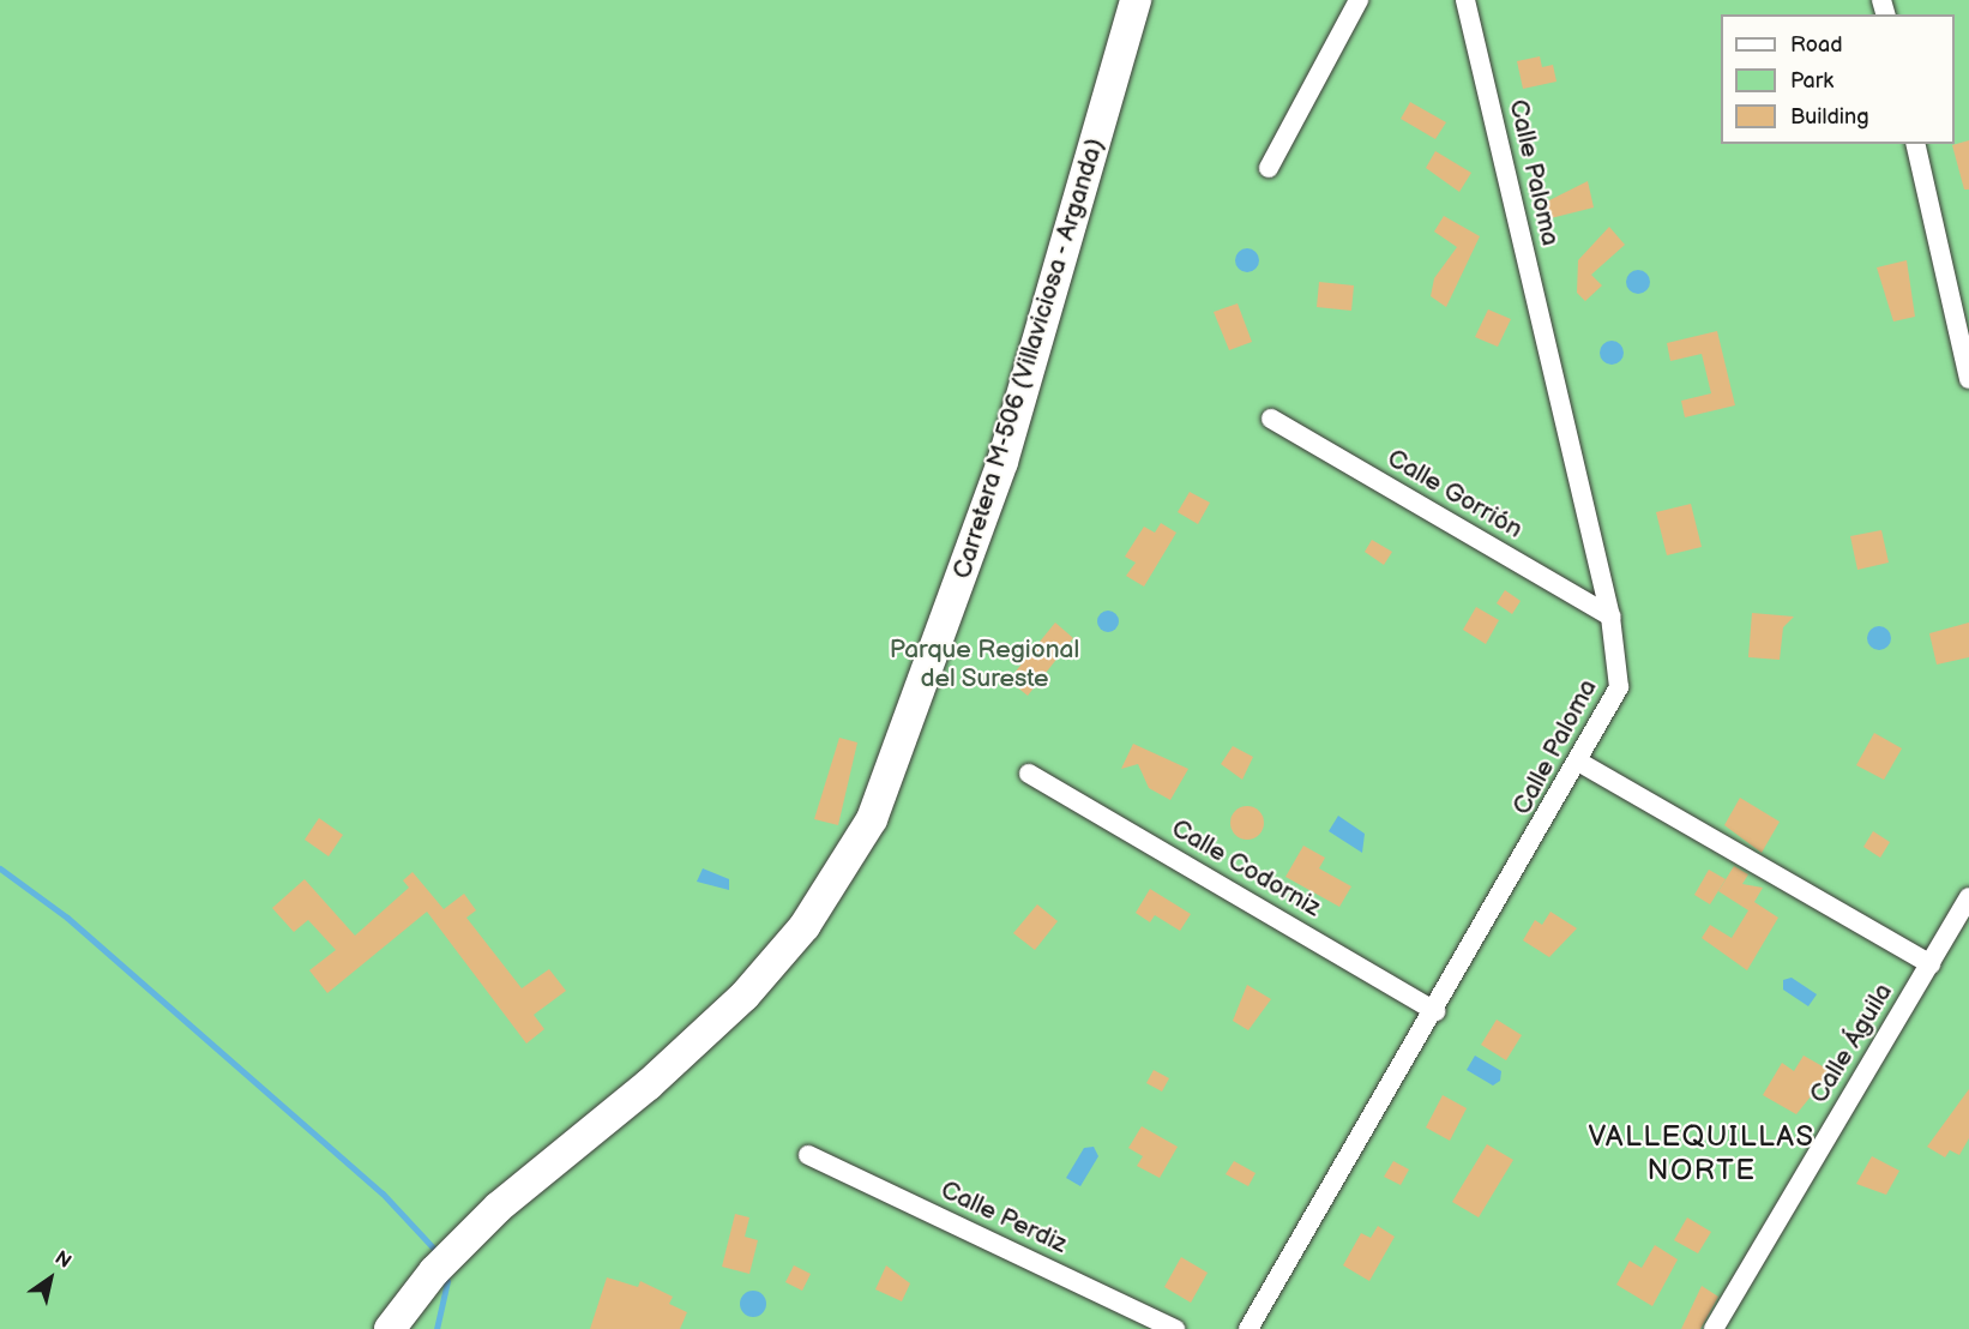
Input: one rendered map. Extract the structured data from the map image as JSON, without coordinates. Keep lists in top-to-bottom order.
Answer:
{
  "streets": {
    "main road": ["Carretera M-506 (Villaviciosa - Arganda)"],
    "street": [
      "Calle Paloma",
      "Calle Gorrión",
      "Calle Codorniz",
      "Calle Águila",
      "Calle Perdiz"
    ]
  },
  "crossings": [
    ["Calle Paloma", "Calle Gorrión"],
    ["Calle Paloma", "Calle Codorniz"]
  ],
  "districts": ["VALLEQUILLAS NORTE"],
  "parks": ["Parque Regional del Sureste"],
  "legend": ["Road", "Park", "Building"],
  "north": "top right"
}
